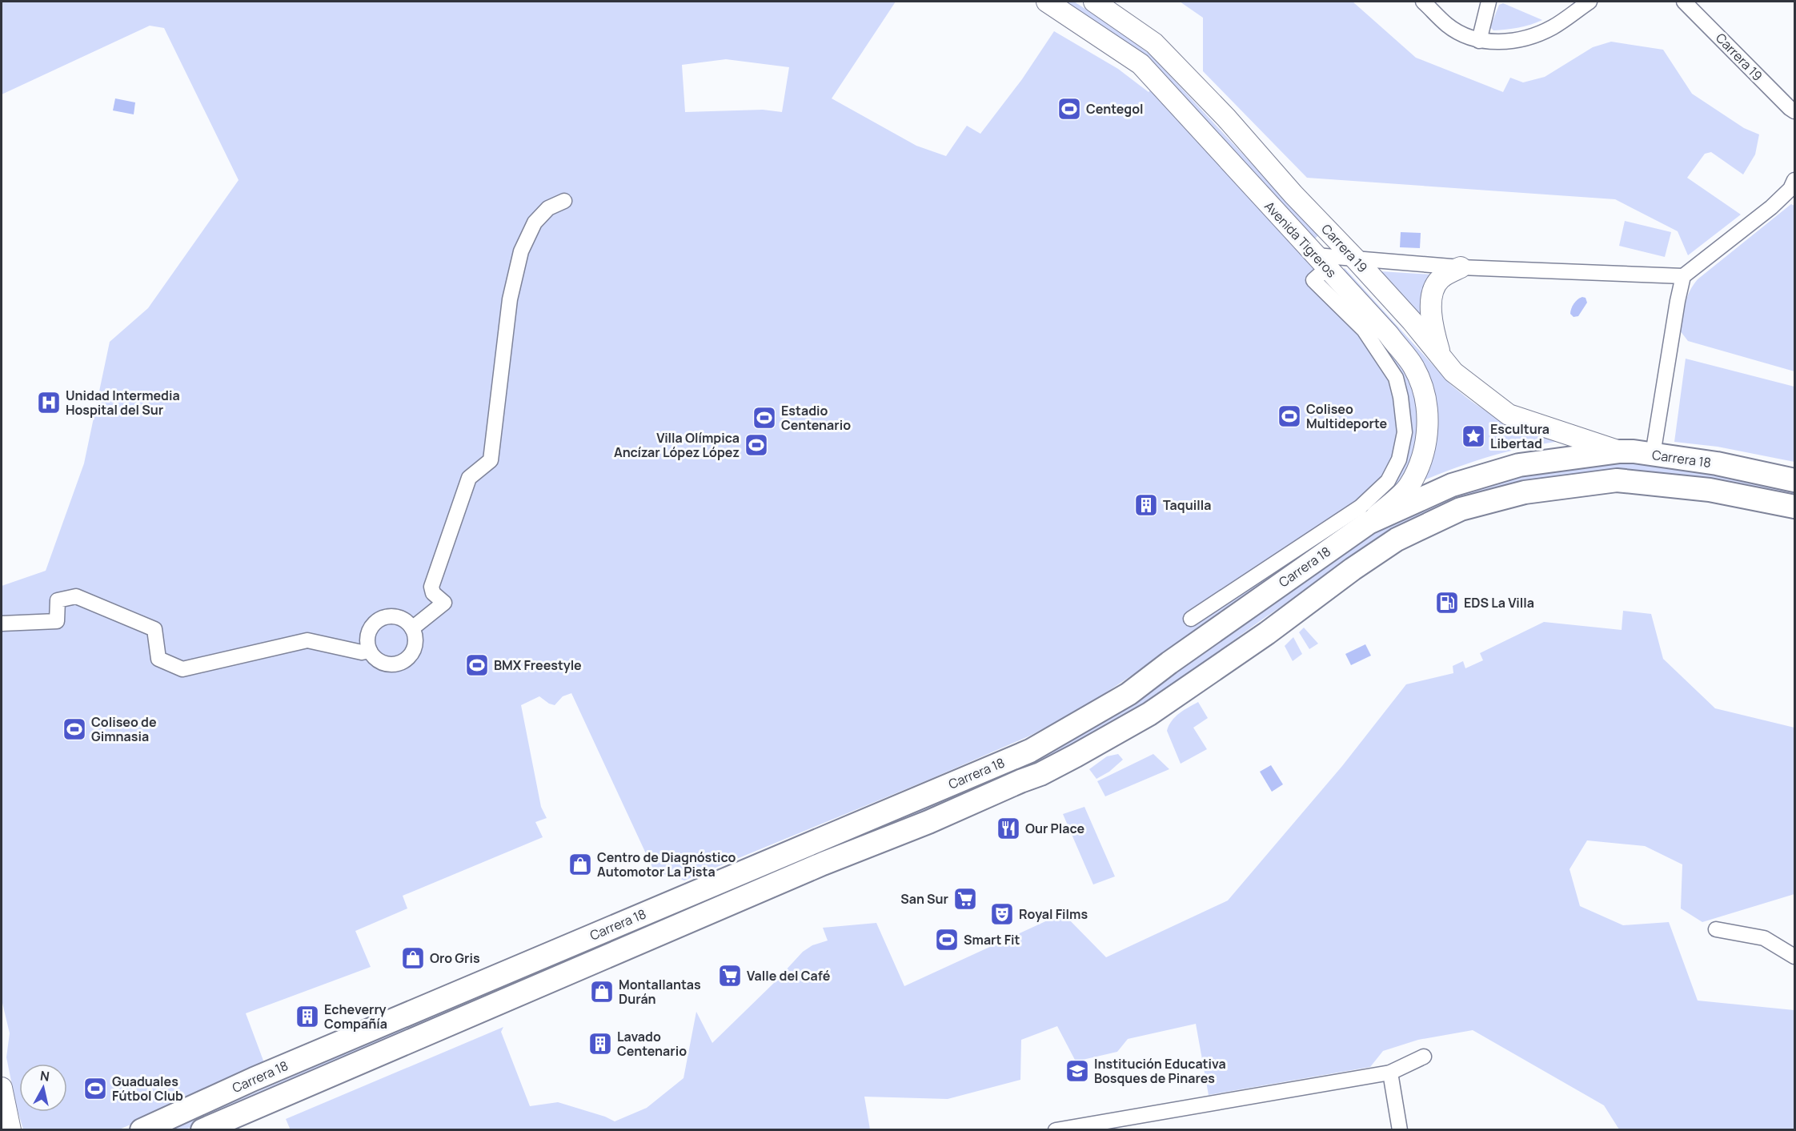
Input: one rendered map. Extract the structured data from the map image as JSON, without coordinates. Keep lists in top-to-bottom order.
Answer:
{
  "streets": {
    "main road": ["Carrera 18"],
    "street": ["Carrera 19", "Avenida Tigreros"]
  },
  "crossings": [
    ["Carrera 19", "Carrera 18"],
    ["Avenida Tigreros", "Carrera 18"]
  ],
  "places": {
    "sports": [
      "Centegol",
      "Coliseo Multideporte",
      "Estadio Centenario",
      "Villa Olímpica Ancízar López López",
      "BMX Freestyle",
      "Coliseo de Gimnasia",
      "Smart Fit",
      "Guaduales Fútbol Club"
    ],
    "hospital": ["Unidad Intermedia Hospital del Sur"],
    "place": ["Escultura Libertad"],
    "building": ["Taquilla", "Echeverry Compañía", "Lavado Centenario"],
    "fuel station": ["EDS La Villa"],
    "restaurant": ["Our Place"],
    "shop": ["Centro de Diagnóstico Automotor La Pista", "Oro Gris", "Montallantas Durán"],
    "supermarket": ["San Sur", "Valle del Café"],
    "theatre": ["Royal Films"],
    "school or university": ["Institución Educativa Bosques de Pinares"]
  },
  "north": "top"
}
